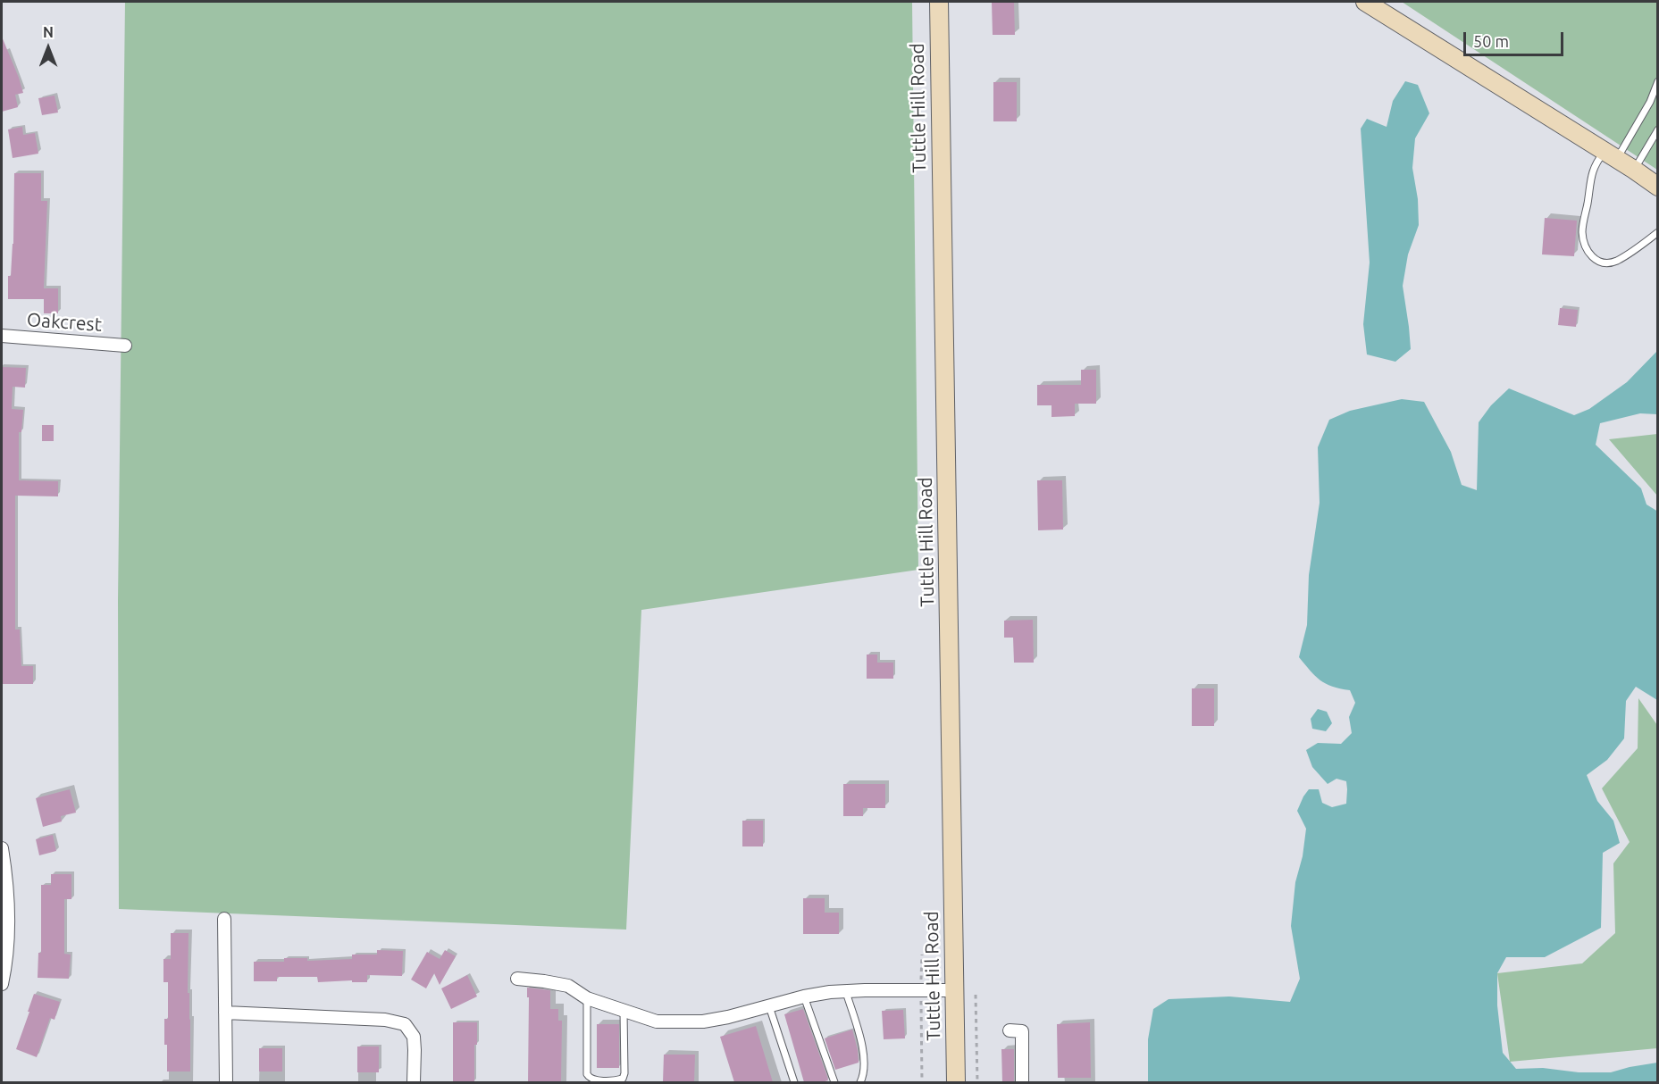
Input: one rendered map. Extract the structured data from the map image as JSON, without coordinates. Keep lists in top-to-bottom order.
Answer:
{
  "streets": {
    "main road": ["Tuttle Hill Road"],
    "street": ["Oakcrest"]
  },
  "scale_bar": "50 m",
  "north": "top"
}
